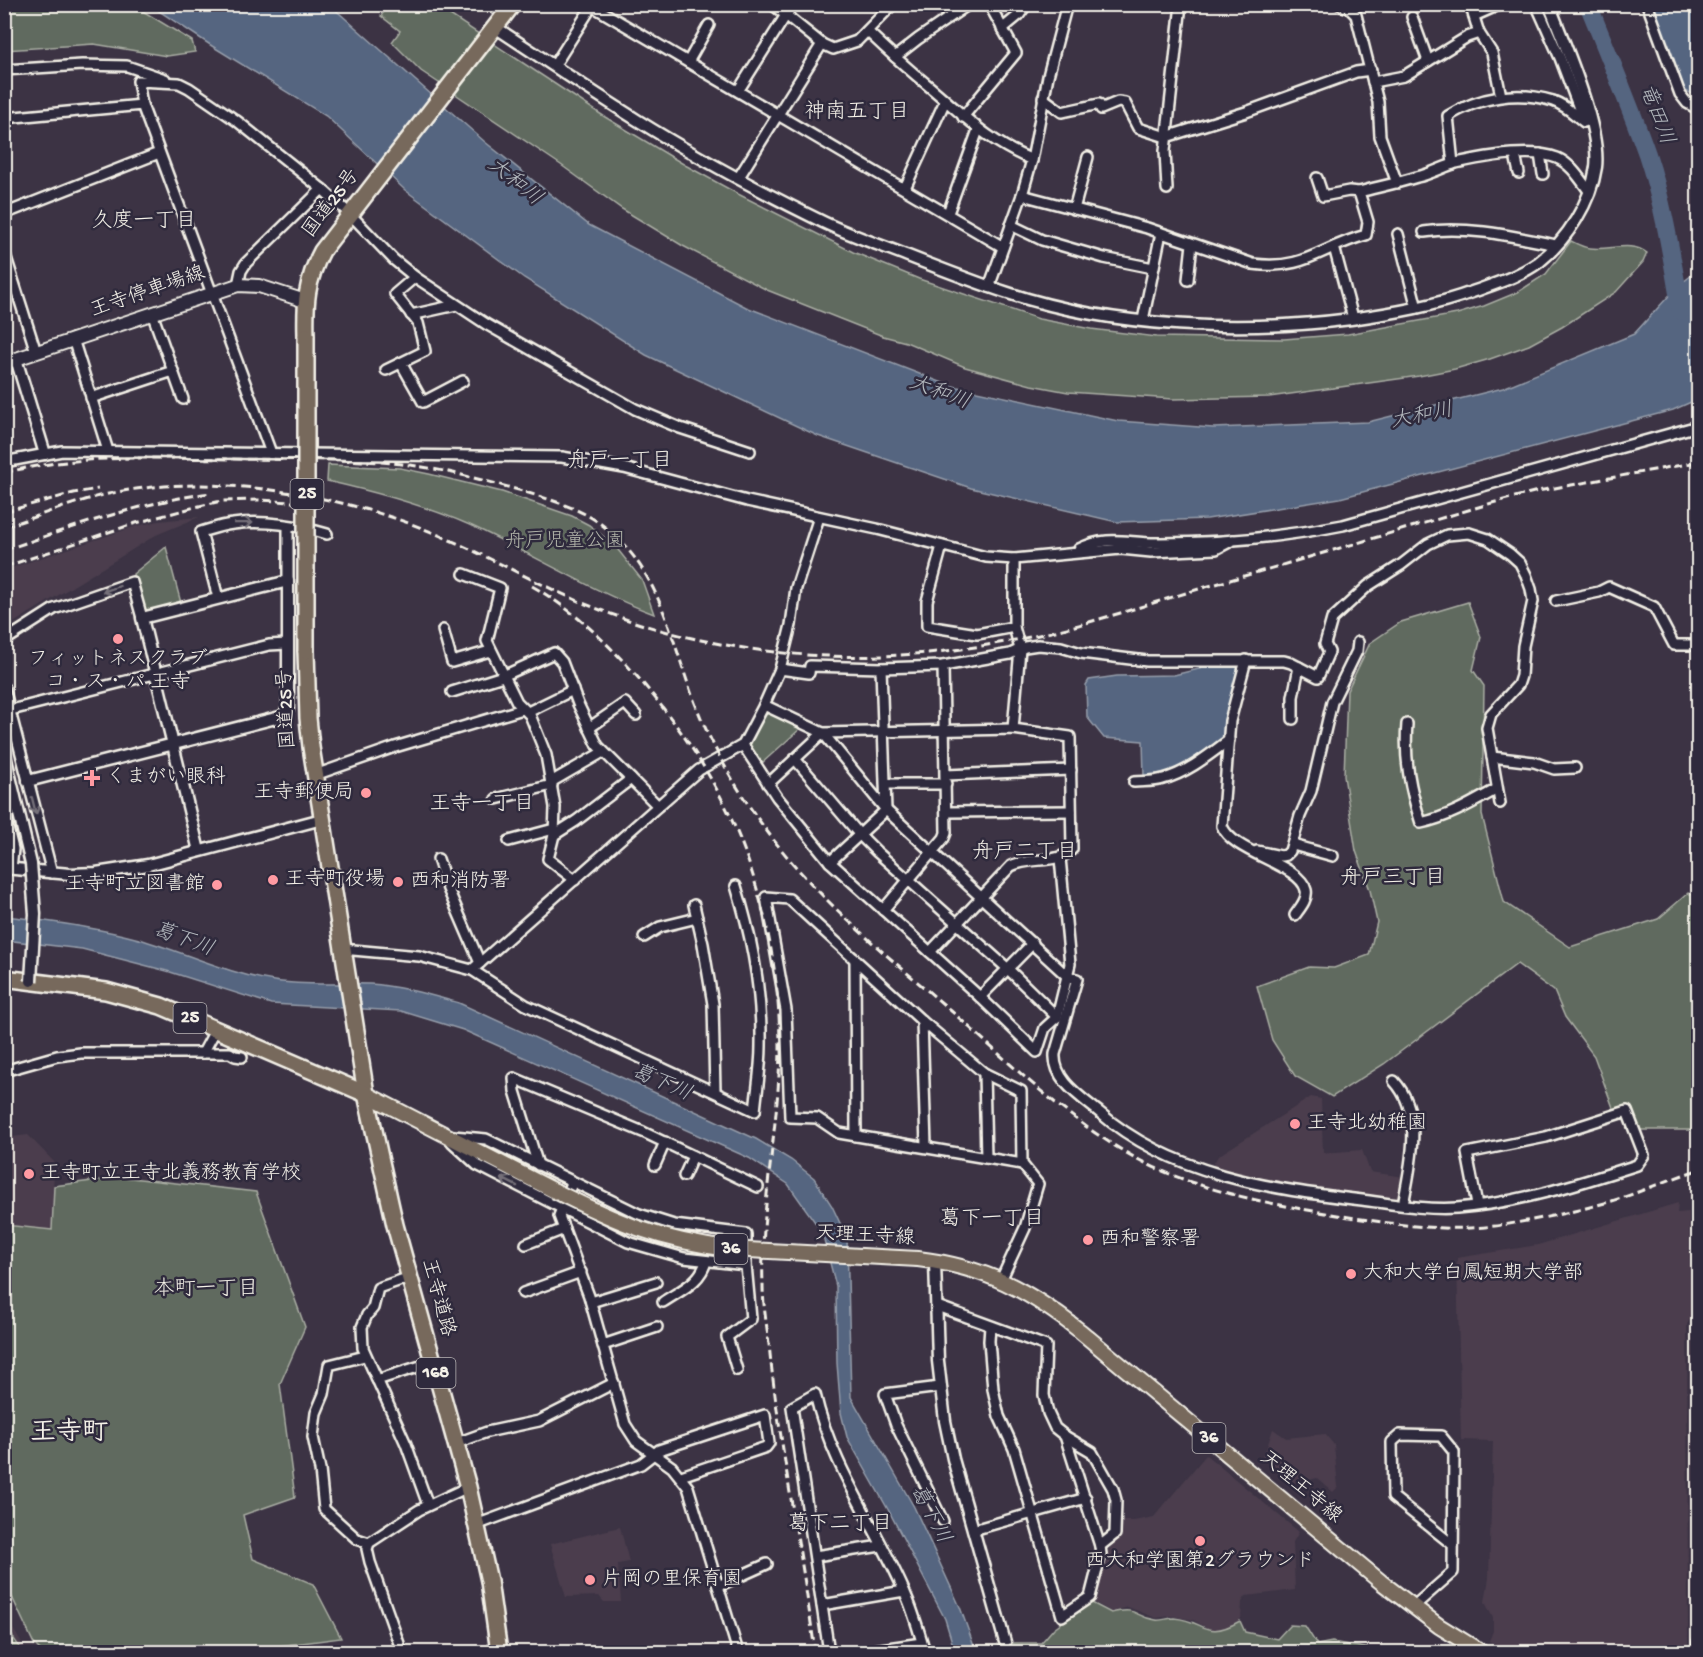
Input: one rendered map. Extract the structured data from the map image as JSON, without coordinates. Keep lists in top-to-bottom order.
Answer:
{
  "streets": {
    "highway": [
      "国道25号",
      "25",
      "王寺道路",
      "168"
    ],
    "main road": ["王寺停車場線", "天理王寺線", "36"]
  },
  "crossings": [
    ["国道25号", "王寺停車場線"],
    ["国道25号", "25"],
    ["国道25号", "天理王寺線"],
    ["国道25号", "王寺道路"],
    ["25", "天理王寺線"],
    ["25", "王寺道路"],
    ["天理王寺線", "王寺道路"]
  ],
  "districts": [
    "神南五丁目",
    "久度一丁目",
    "舟戸一丁目",
    "王寺一丁目",
    "舟戸二丁目",
    "舟戸三丁目",
    "葛下一丁目",
    "本町一丁目",
    "王寺町",
    "葛下二丁目"
  ],
  "water": ["竜田川", "大和川", "葛下川"],
  "parks": ["舟戸児童公園"],
  "places": {
    "other": [
      "フィットネスクラブ コ・ス・パ 王寺",
      "王寺郵便局",
      "王寺町役場",
      "西和消防署",
      "王寺町立図書館",
      "王寺北幼稚園",
      "王寺町立王寺北義務教育学校",
      "西和警察署",
      "大和大学白鳳短期大学部",
      "西大和学園第2グラウンド",
      "片岡の里保育園"
    ],
    "health": ["くまがい眼科"]
  }
}
